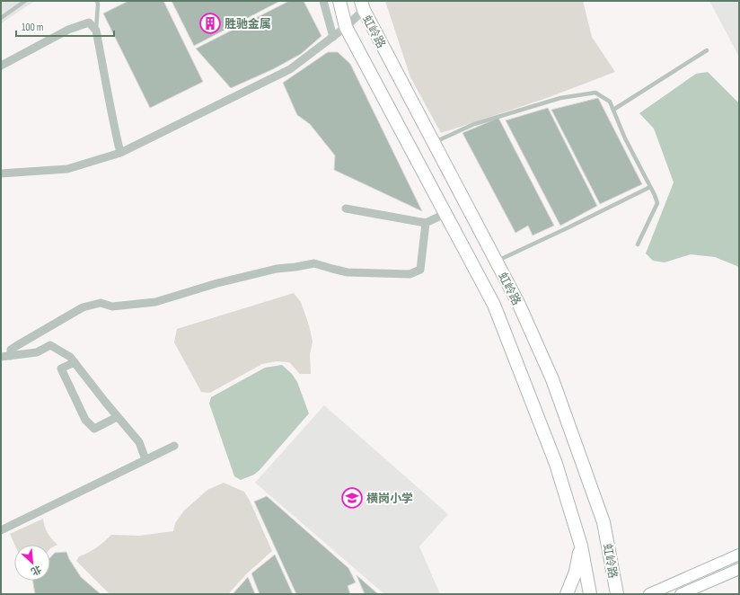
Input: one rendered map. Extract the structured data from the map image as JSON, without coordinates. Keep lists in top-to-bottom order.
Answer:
{
  "streets": {
    "main road": ["虹岭路"]
  },
  "places": {
    "building": ["胜驰金属"],
    "school or university": ["横岗小学"]
  },
  "scale_bar": "100 m",
  "north": "bottom right"
}
